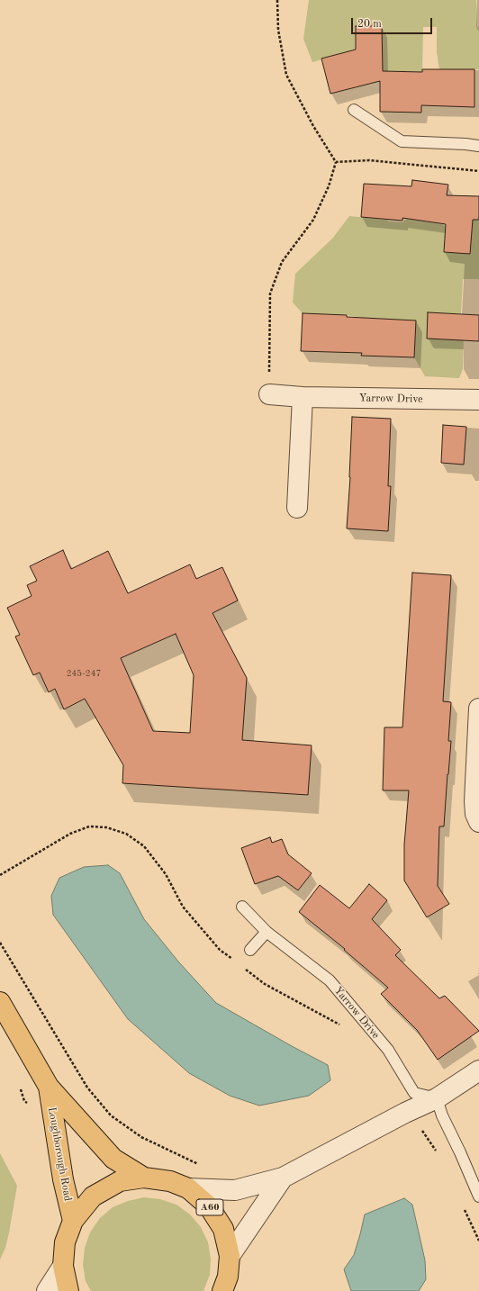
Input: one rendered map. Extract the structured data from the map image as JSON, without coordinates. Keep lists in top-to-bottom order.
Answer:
{
  "streets": {
    "main road": ["Loughborough Road", "A60"],
    "street": ["Yarrow Drive"]
  },
  "crossings": [
    ["Loughborough Road", "A60"]
  ],
  "house_numbers": ["245-247"],
  "scale_bar": "20 m"
}
